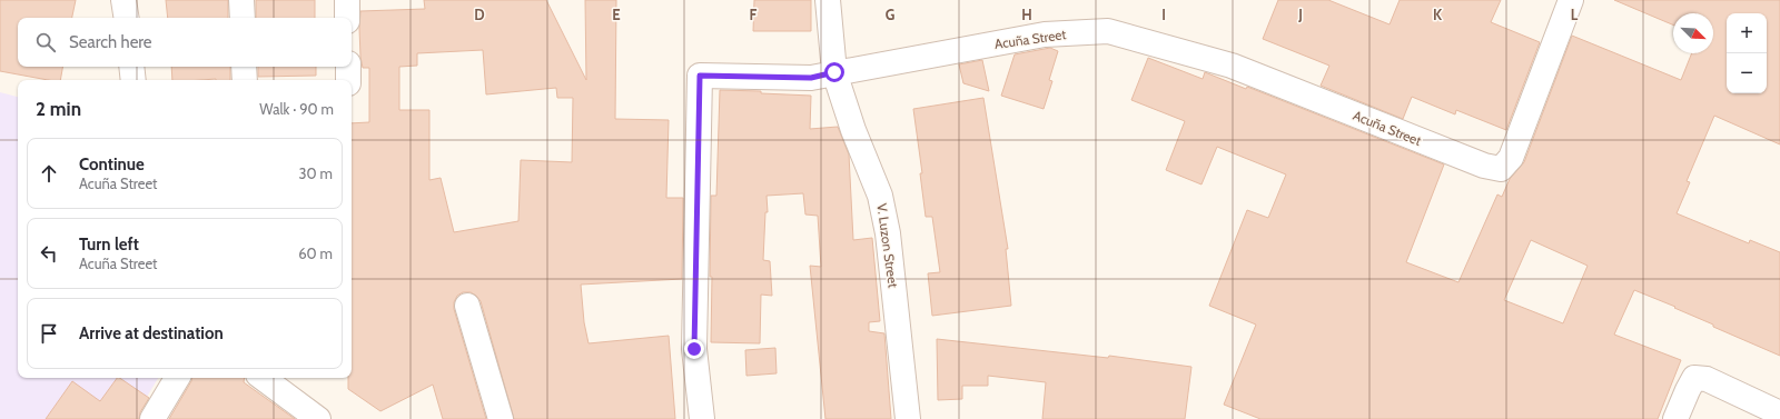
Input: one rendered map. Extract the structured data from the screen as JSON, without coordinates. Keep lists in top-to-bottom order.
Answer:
{
  "streets": {
    "street": ["Acuña Street", "V. Luzon Street"]
  },
  "crossings": [
    ["Acuña Street", "V. Luzon Street"]
  ],
  "north": "bottom right",
  "page": {
    "map_buttons": ["+", "−"],
    "search": "Search here",
    "heading": ["2 min", "Walk · 90 m"],
    "list": [
      ["Continue", "Acuña Street", "30 m"],
      ["Turn left", "Acuña Street", "60 m"],
      "Arrive at destination"
    ]
  },
  "grid": {
    "columns": [
      "D",
      "E",
      "F",
      "G",
      "H",
      "I",
      "J",
      "K",
      "L"
    ]
  }
}
